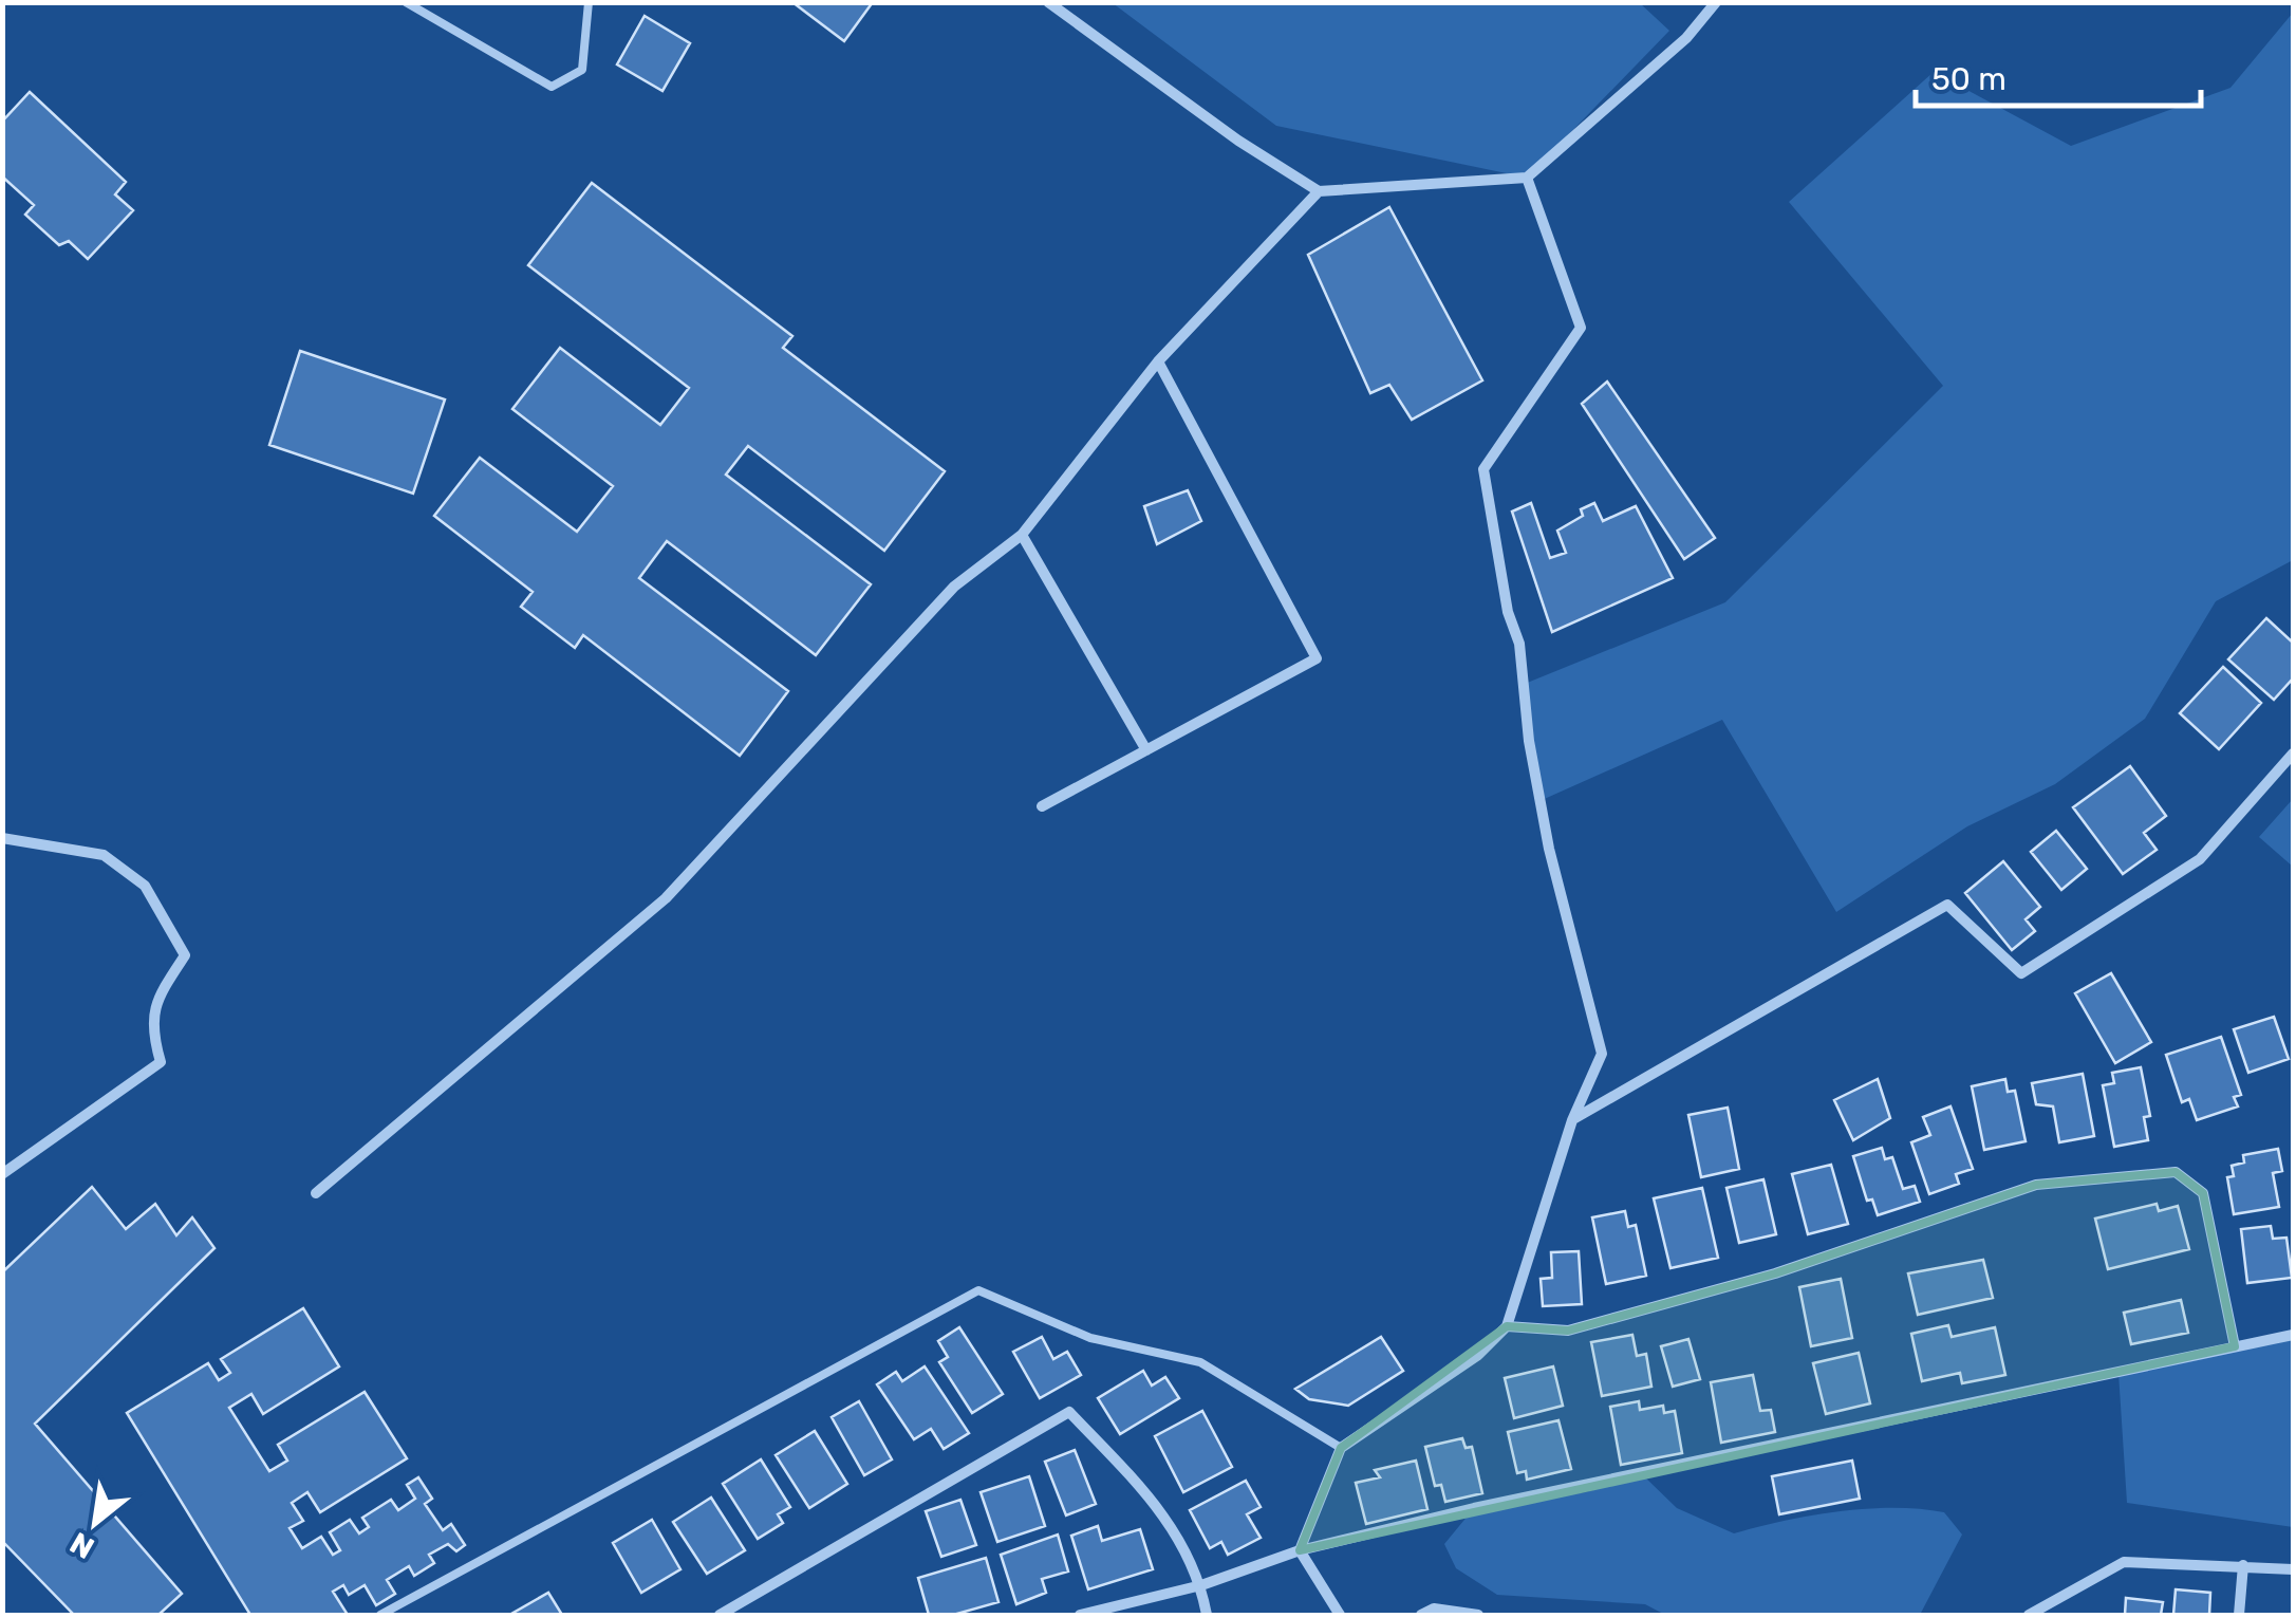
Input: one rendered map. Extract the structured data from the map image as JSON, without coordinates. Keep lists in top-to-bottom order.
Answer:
{
  "scale_bar": "50 m",
  "north": "bottom left"
}
